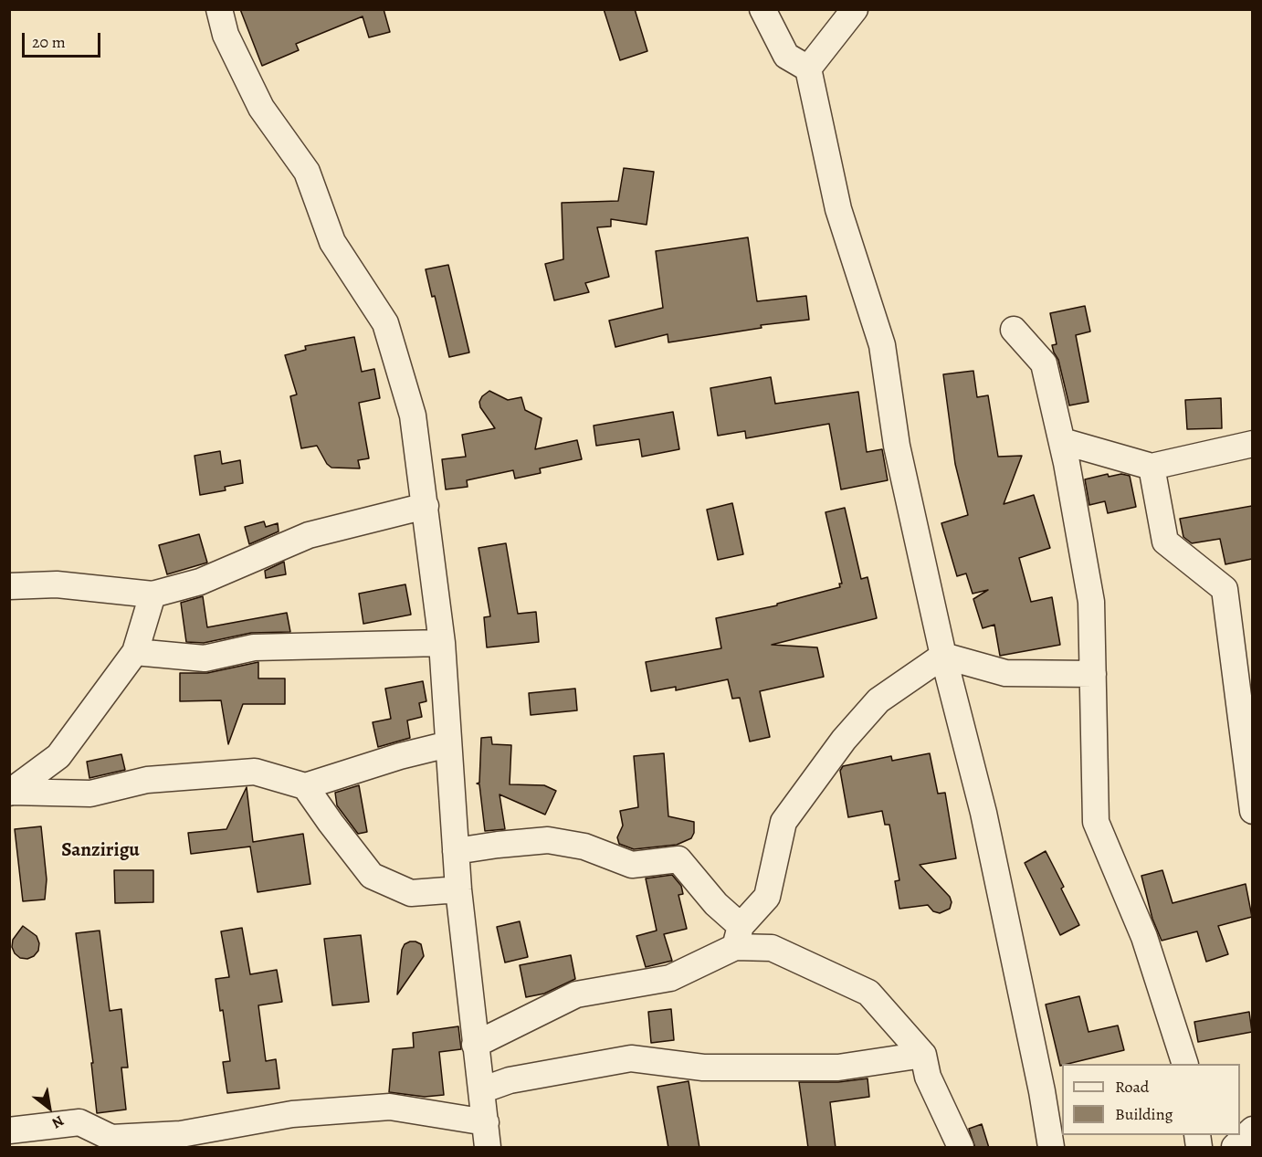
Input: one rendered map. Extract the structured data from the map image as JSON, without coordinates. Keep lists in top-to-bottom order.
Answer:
{
  "districts": ["Sanzirigu"],
  "legend": ["Road", "Building"],
  "scale_bar": "20 m",
  "north": "bottom right"
}
